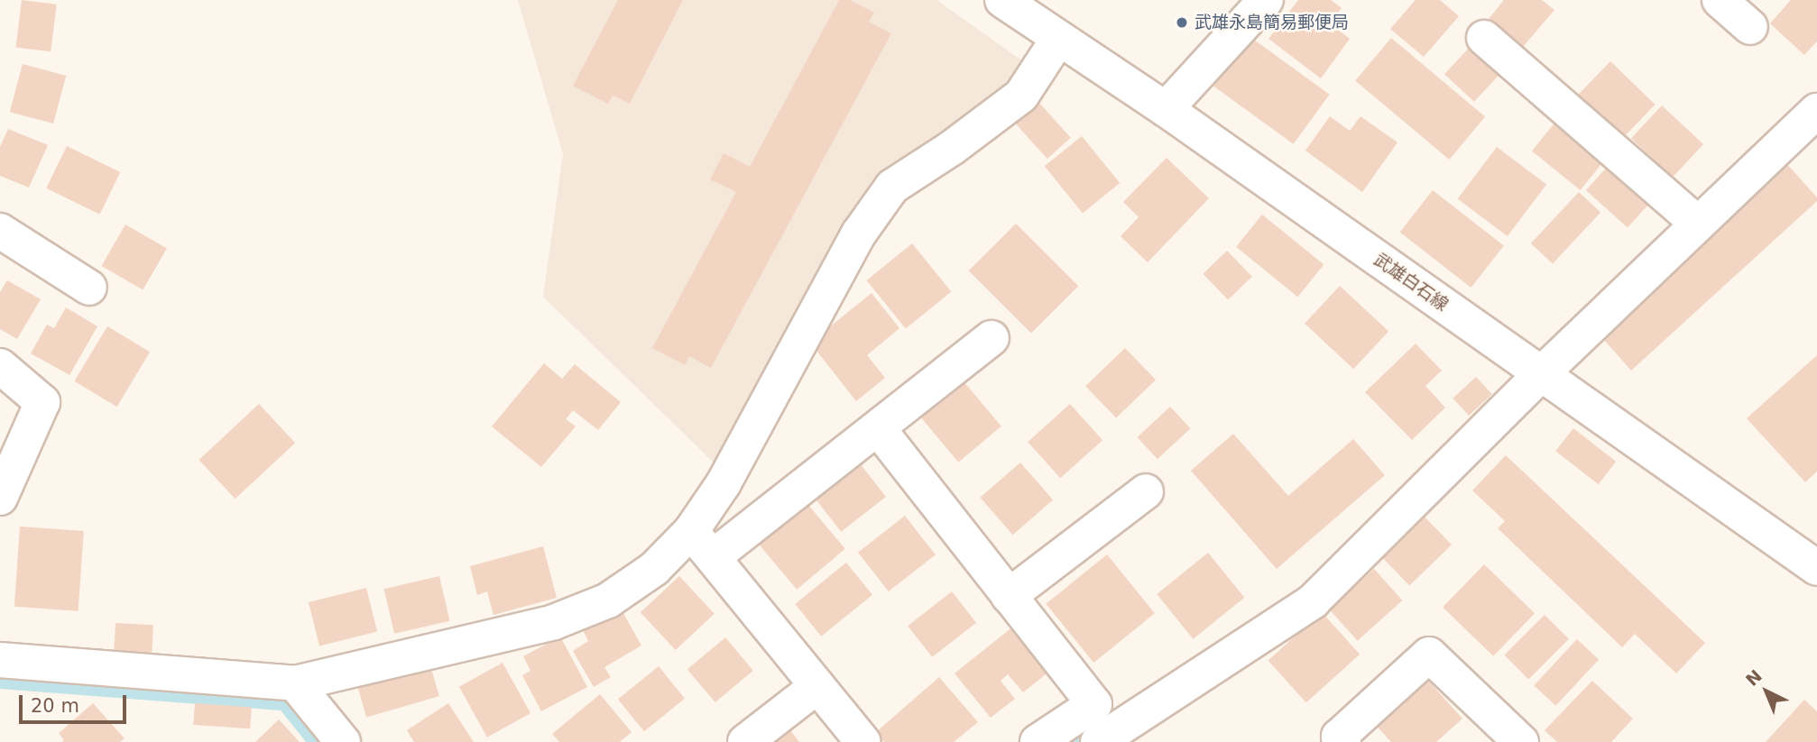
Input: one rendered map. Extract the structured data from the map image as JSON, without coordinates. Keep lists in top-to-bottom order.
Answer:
{
  "streets": {
    "street": ["武雄白石線"]
  },
  "places": ["武雄永島簡易郵便局"],
  "scale_bar": "20 m",
  "north": "top left"
}
